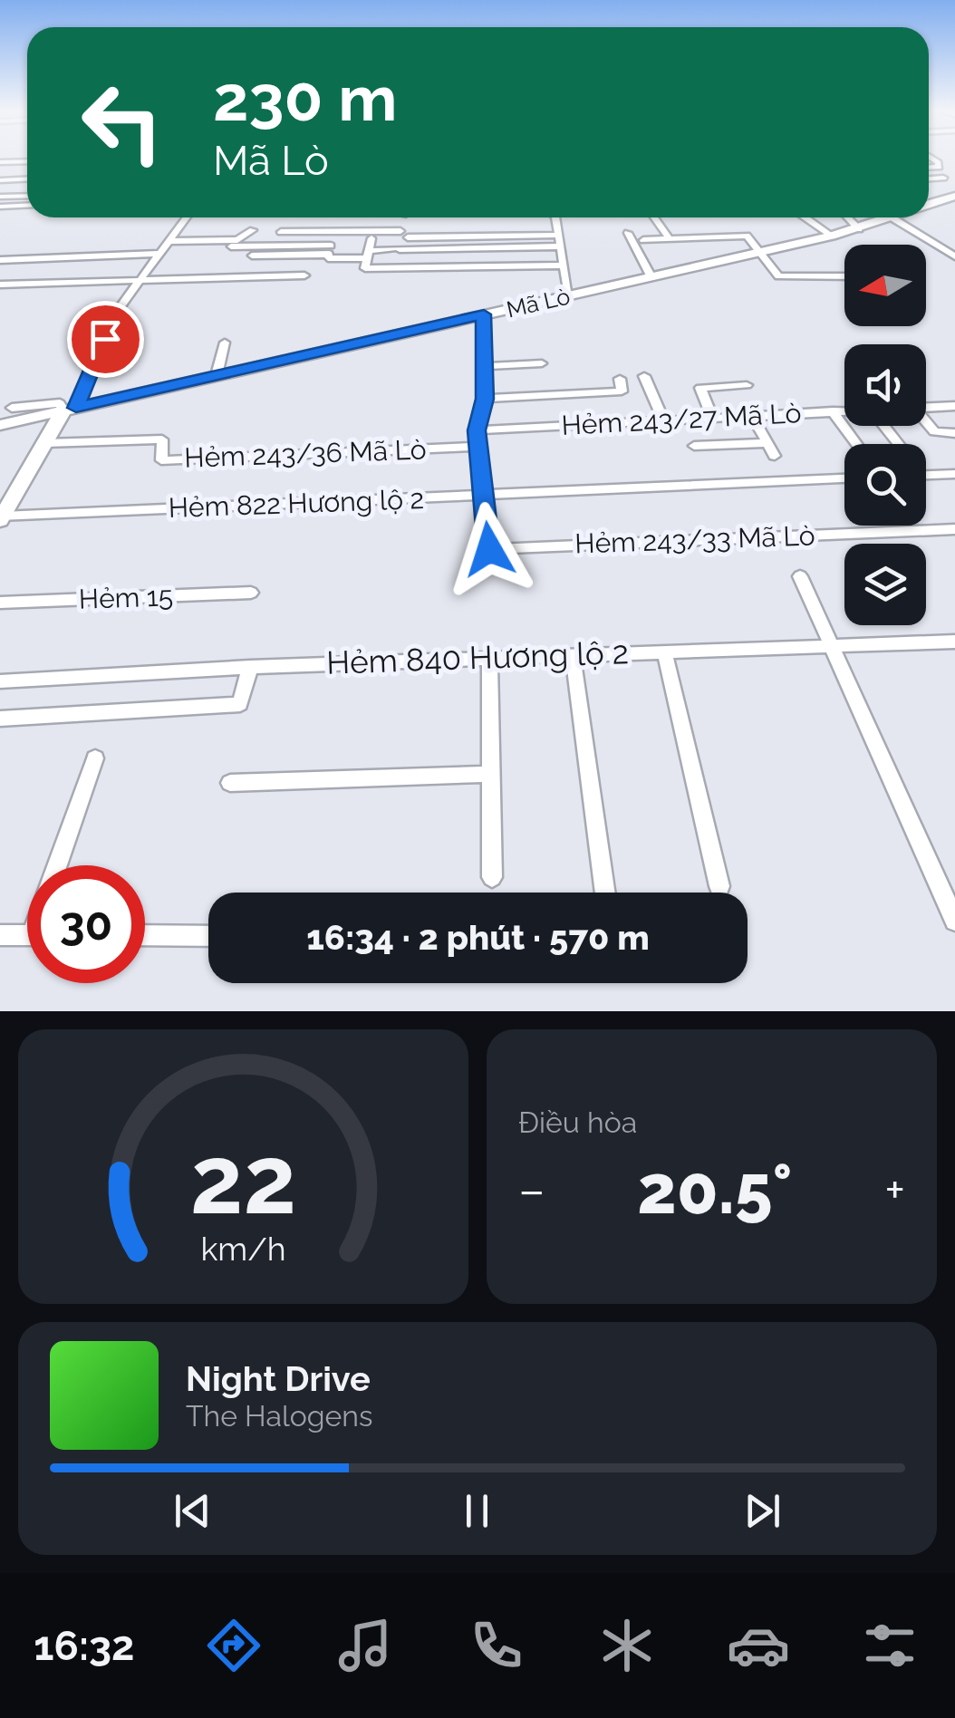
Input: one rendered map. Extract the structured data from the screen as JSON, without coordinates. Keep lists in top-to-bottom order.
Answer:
{
  "streets": {
    "main road": ["Mã Lò"],
    "street": [
      "Hẻm 243/27 Mã Lò",
      "Hẻm 243/36 Mã Lò",
      "Hẻm 822 Hương lộ 2",
      "Hẻm 243/33 Mã Lò",
      "Hẻm 15",
      "Hẻm 840 Hương lộ 2"
    ]
  },
  "crossings": [
    ["Hẻm 822 Hương lộ 2", "Hẻm 243/33 Mã Lò"]
  ],
  "north": "left",
  "page": {
    "turn": ["230 m", "Mã Lò"],
    "limit": "30",
    "trip": "16:34 · 2 phút · 570 m",
    "tile": "Điều hòa",
    "heat": ["−", "20.5°", "+"],
    "song": ["Night Drive", "The Halogens"],
    "tabs": "16:32",
    "gauge": ["22", "km/h"]
  }
}
